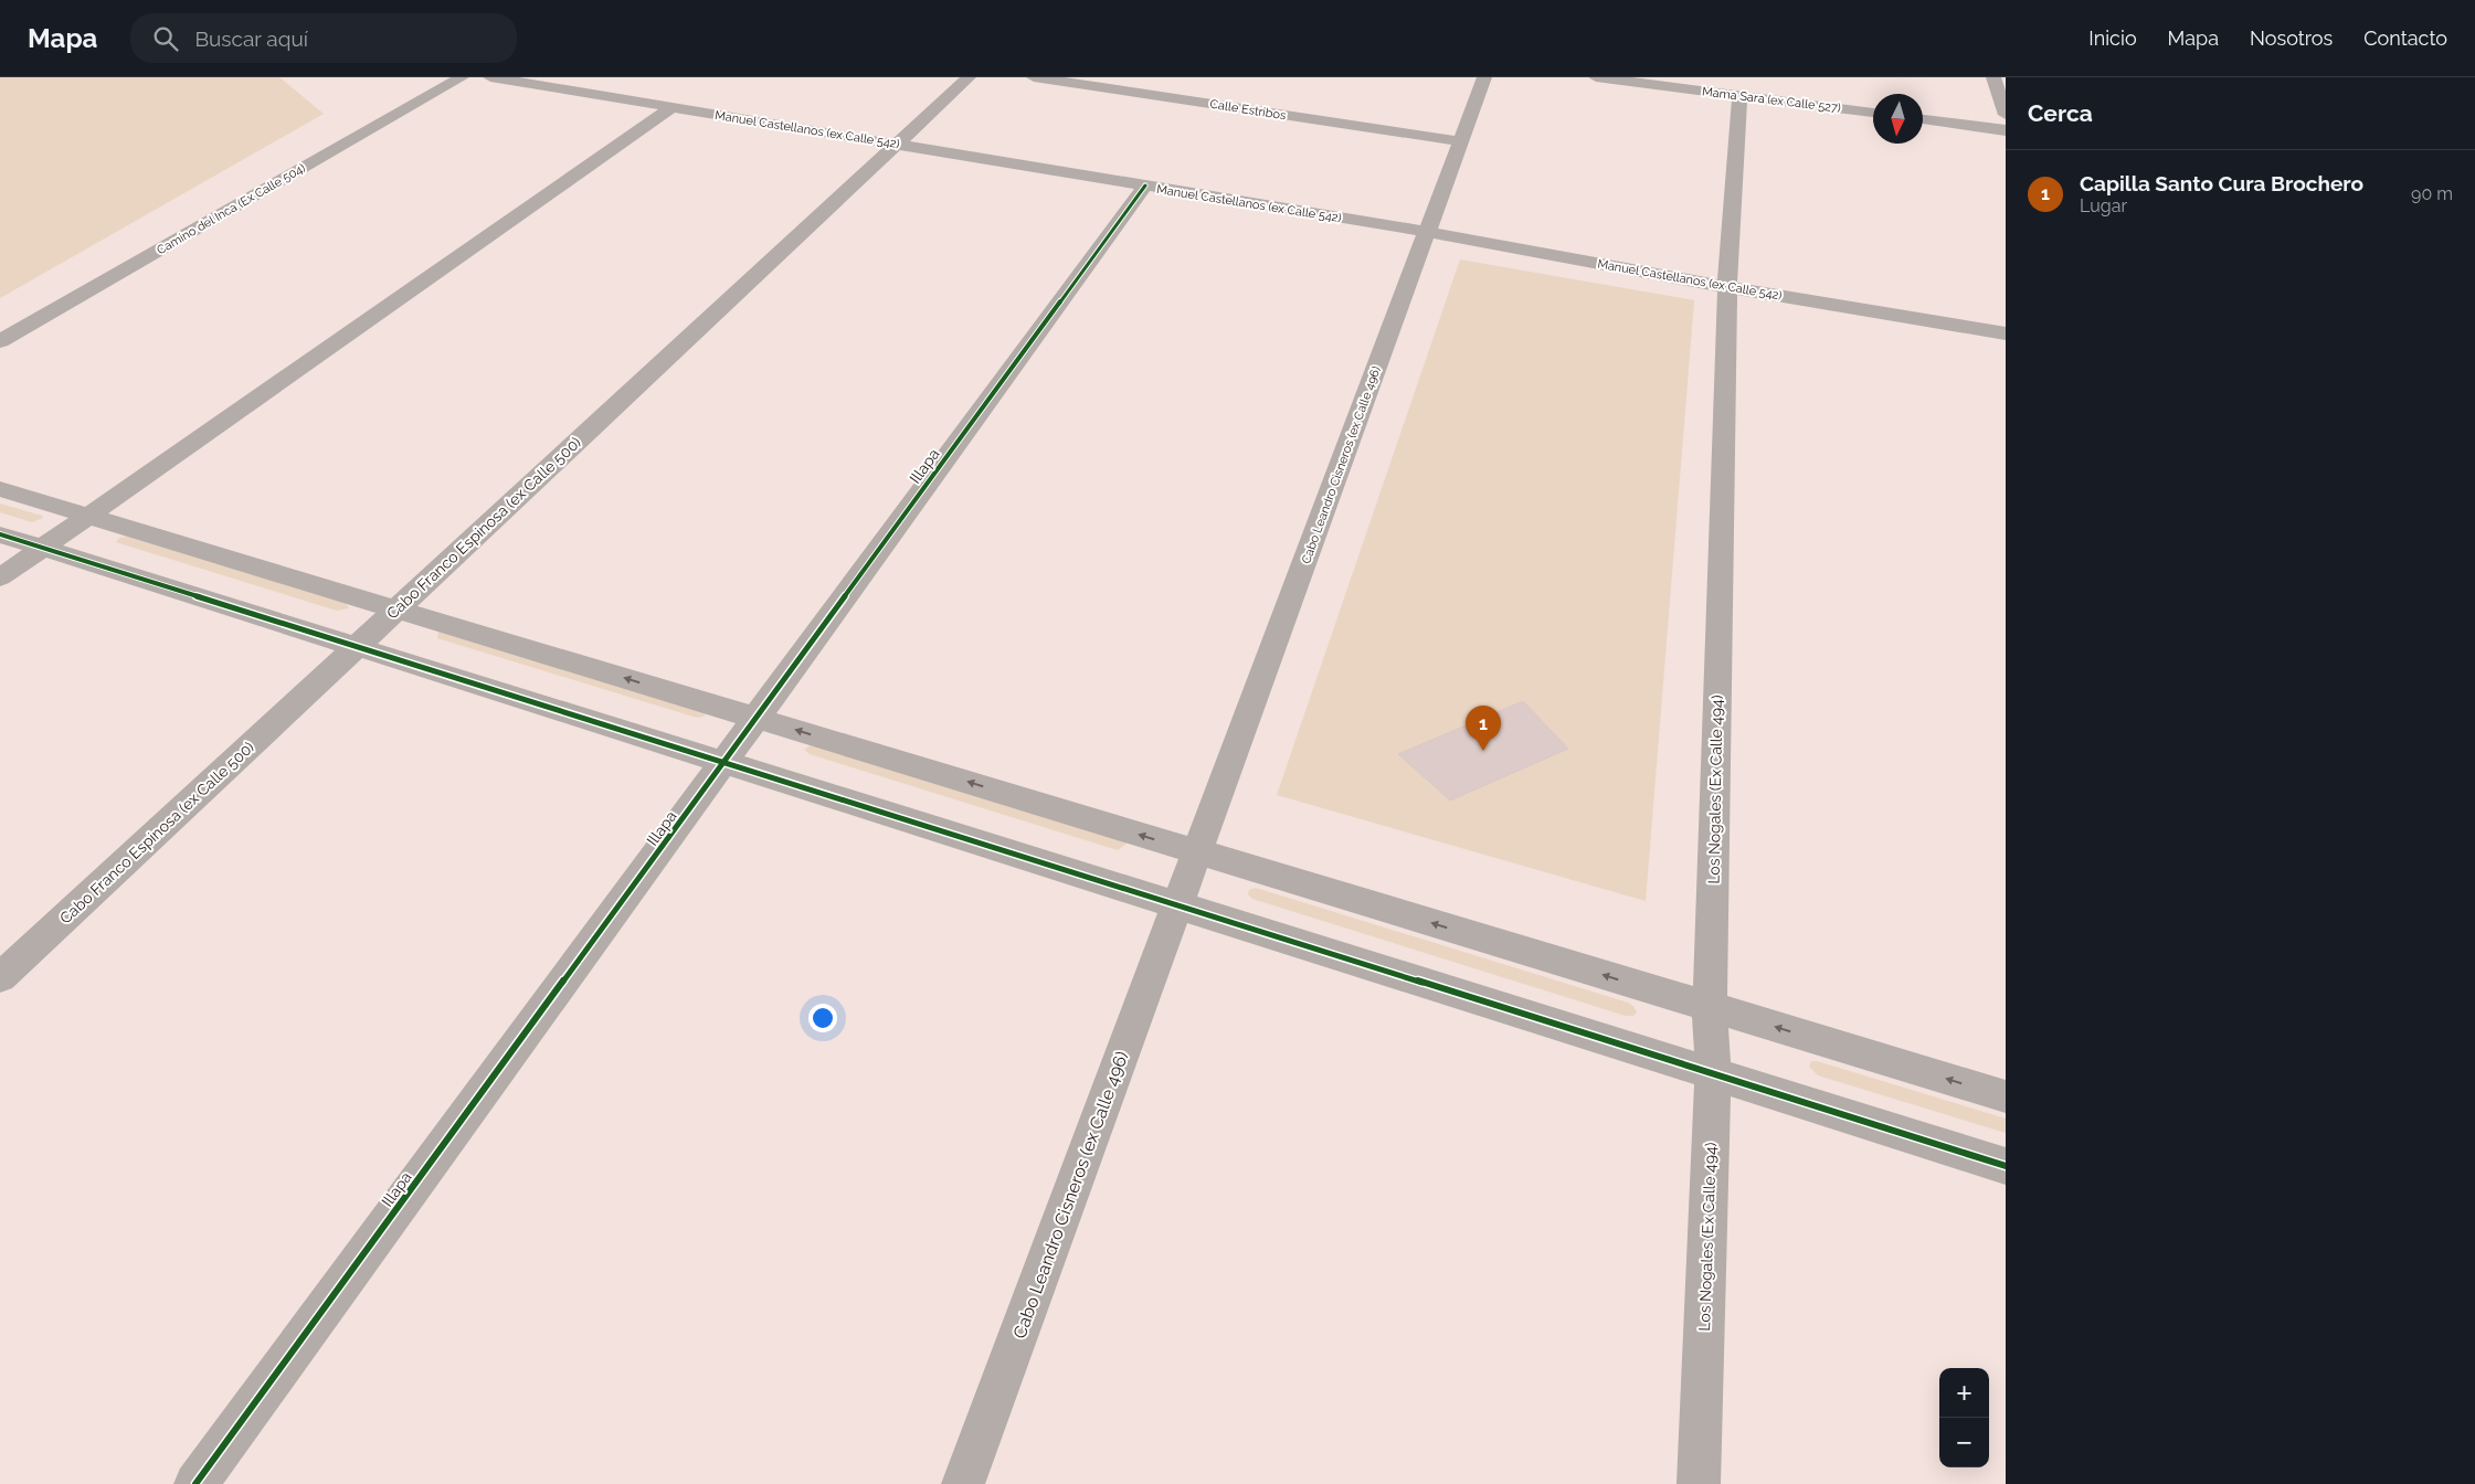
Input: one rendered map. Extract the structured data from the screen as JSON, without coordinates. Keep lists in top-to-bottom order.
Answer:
{
  "streets": {
    "street": [
      "Mama Sara (ex Calle 527)",
      "Calle Estribos",
      "Manuel Castellanos (ex Calle 542)",
      "Camino del Inca (Ex Calle 504)",
      "Cabo Leandro Cisneros (ex Calle 496)",
      "Illapa",
      "Cabo Franco Espinosa (ex Calle 500)",
      "Los Nogales (Ex Calle 494)"
    ]
  },
  "crossings": [
    ["Mama Sara (ex Calle 527)", "Los Nogales (Ex Calle 494)"],
    ["Calle Estribos", "Cabo Leandro Cisneros (ex Calle 496)"],
    ["Manuel Castellanos (ex Calle 542)", "Cabo Leandro Cisneros (ex Calle 496)"],
    ["Manuel Castellanos (ex Calle 542)", "Illapa"],
    ["Manuel Castellanos (ex Calle 542)", "Cabo Franco Espinosa (ex Calle 500)"],
    ["Manuel Castellanos (ex Calle 542)", "Los Nogales (Ex Calle 494)"]
  ],
  "north": "bottom",
  "page": {
    "header": "Mapa",
    "search": "Buscar aquí",
    "nav": [
      "Inicio",
      "Mapa",
      "Nosotros",
      "Contacto"
    ],
    "heading": "Cerca",
    "list": [
      {
        "mark": "1",
        "name": "Capilla Santo Cura Brochero",
        "note": "Lugar",
        "value": "90 m"
      }
    ],
    "pins": "1",
    "map_buttons": ["+", "−"]
  }
}
